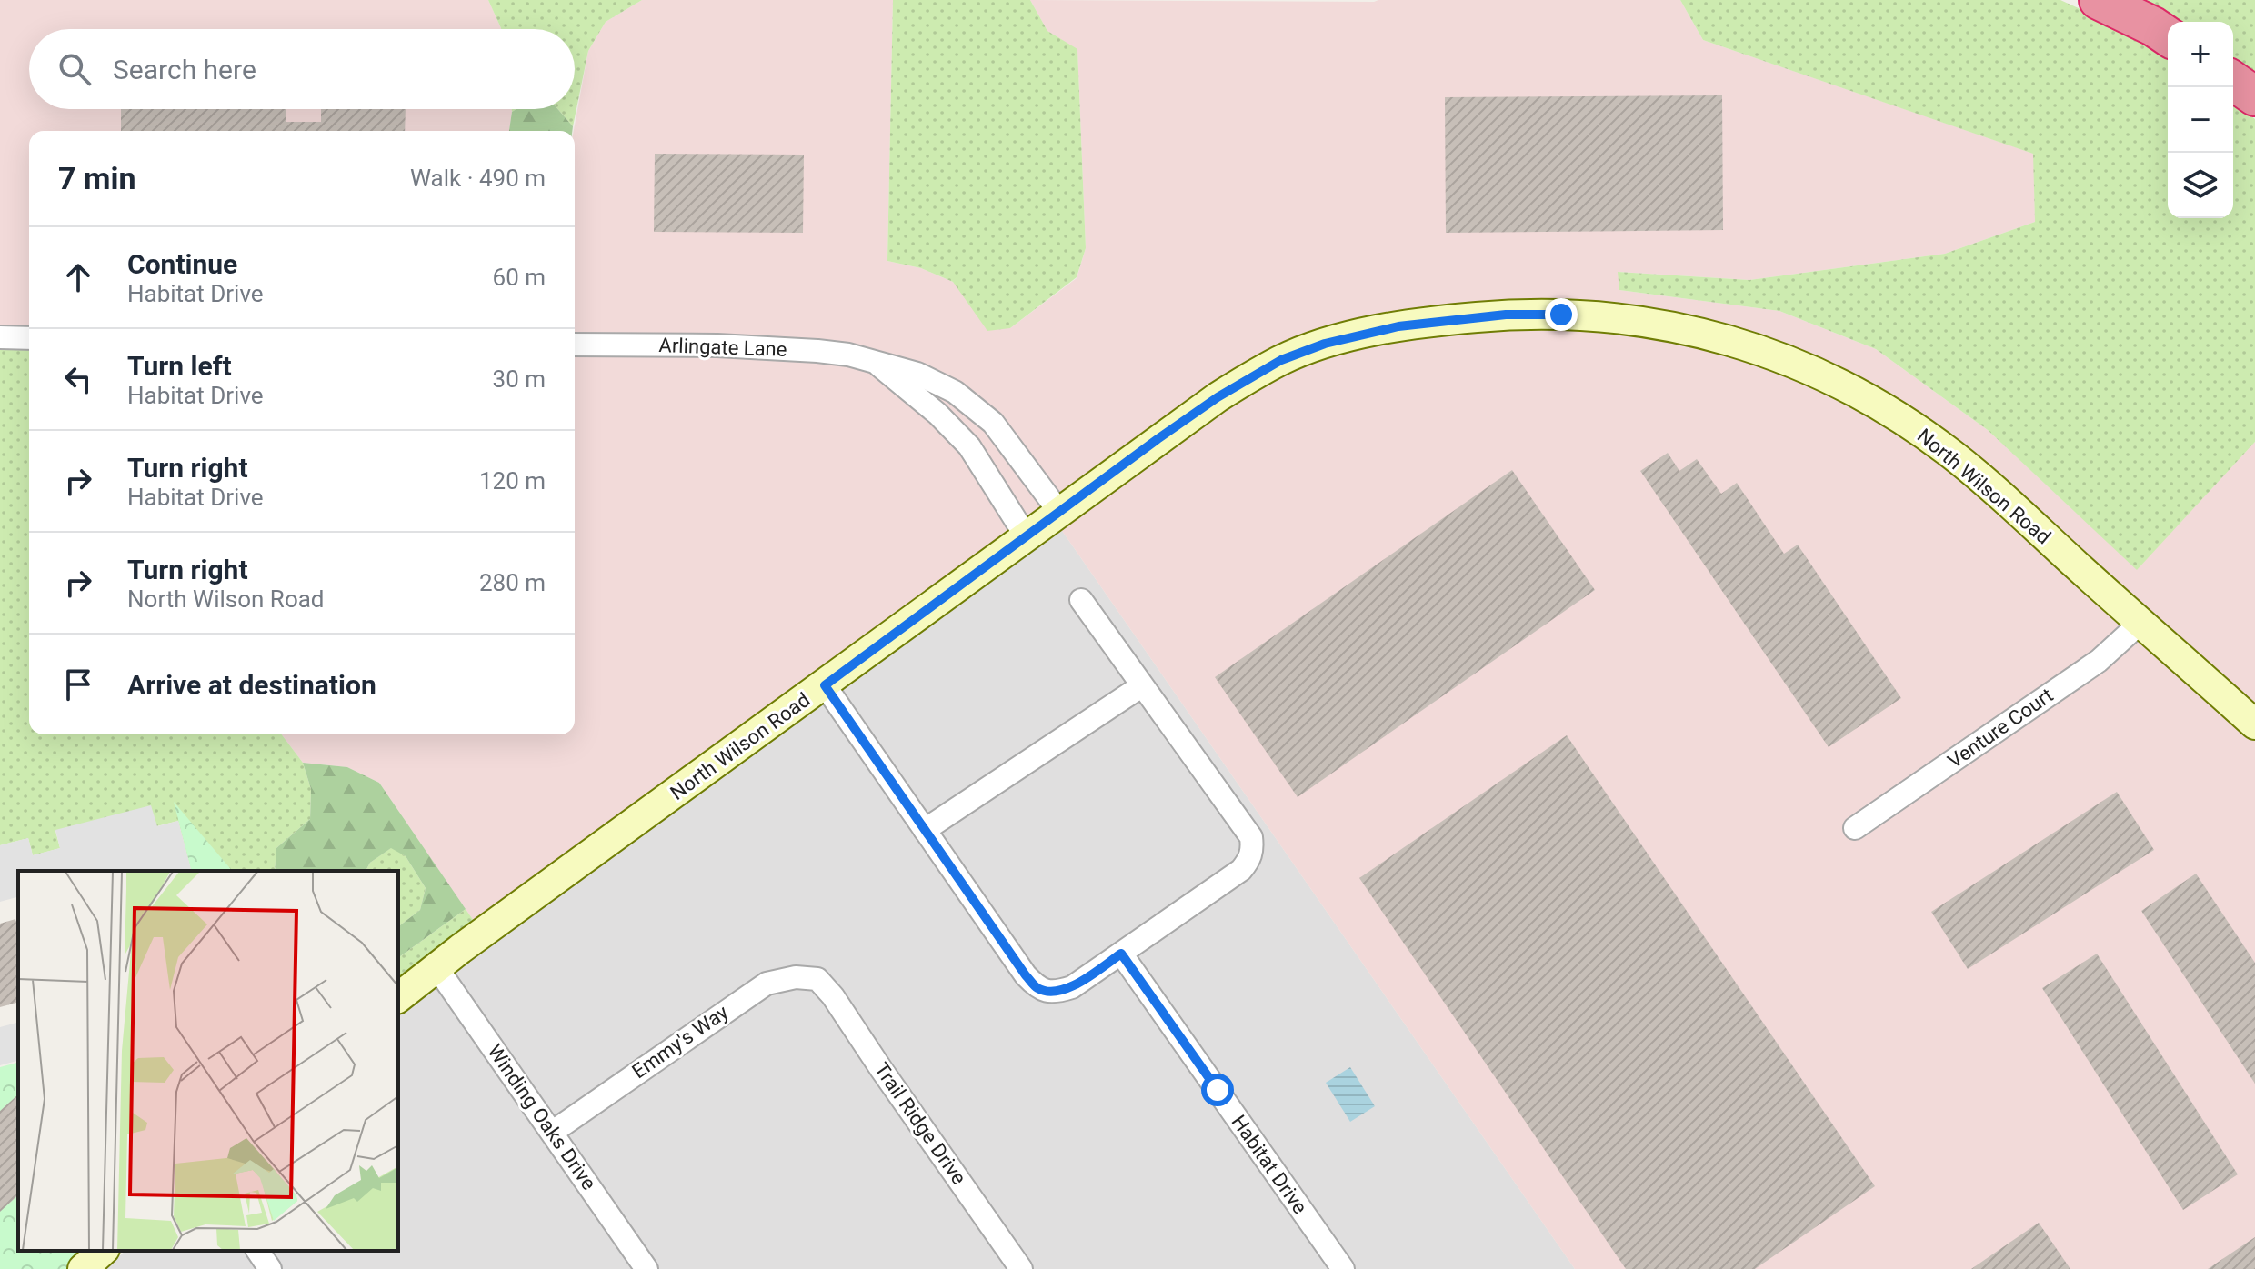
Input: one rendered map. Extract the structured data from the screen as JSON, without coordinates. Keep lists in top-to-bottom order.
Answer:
{
  "streets": {
    "main road": ["North Wilson Road"],
    "street": [
      "Arlingate Lane",
      "Venture Court",
      "Emmy's Way",
      "Winding Oaks Drive",
      "Trail Ridge Drive",
      "Habitat Drive"
    ]
  },
  "crossings": [
    ["Arlingate Lane", "North Wilson Road"],
    ["North Wilson Road", "Venture Court"],
    ["North Wilson Road", "Winding Oaks Drive"],
    ["Emmy's Way", "Winding Oaks Drive"],
    ["Emmy's Way", "Trail Ridge Drive"]
  ],
  "page": {
    "map_buttons": ["+", "−"],
    "search": "Search here",
    "heading": ["7 min", "Walk · 490 m"],
    "list": [
      ["Continue", "Habitat Drive", "60 m"],
      ["Turn left", "Habitat Drive", "30 m"],
      ["Turn right", "Habitat Drive", "120 m"],
      ["Turn right", "North Wilson Road", "280 m"],
      "Arrive at destination"
    ]
  }
}
